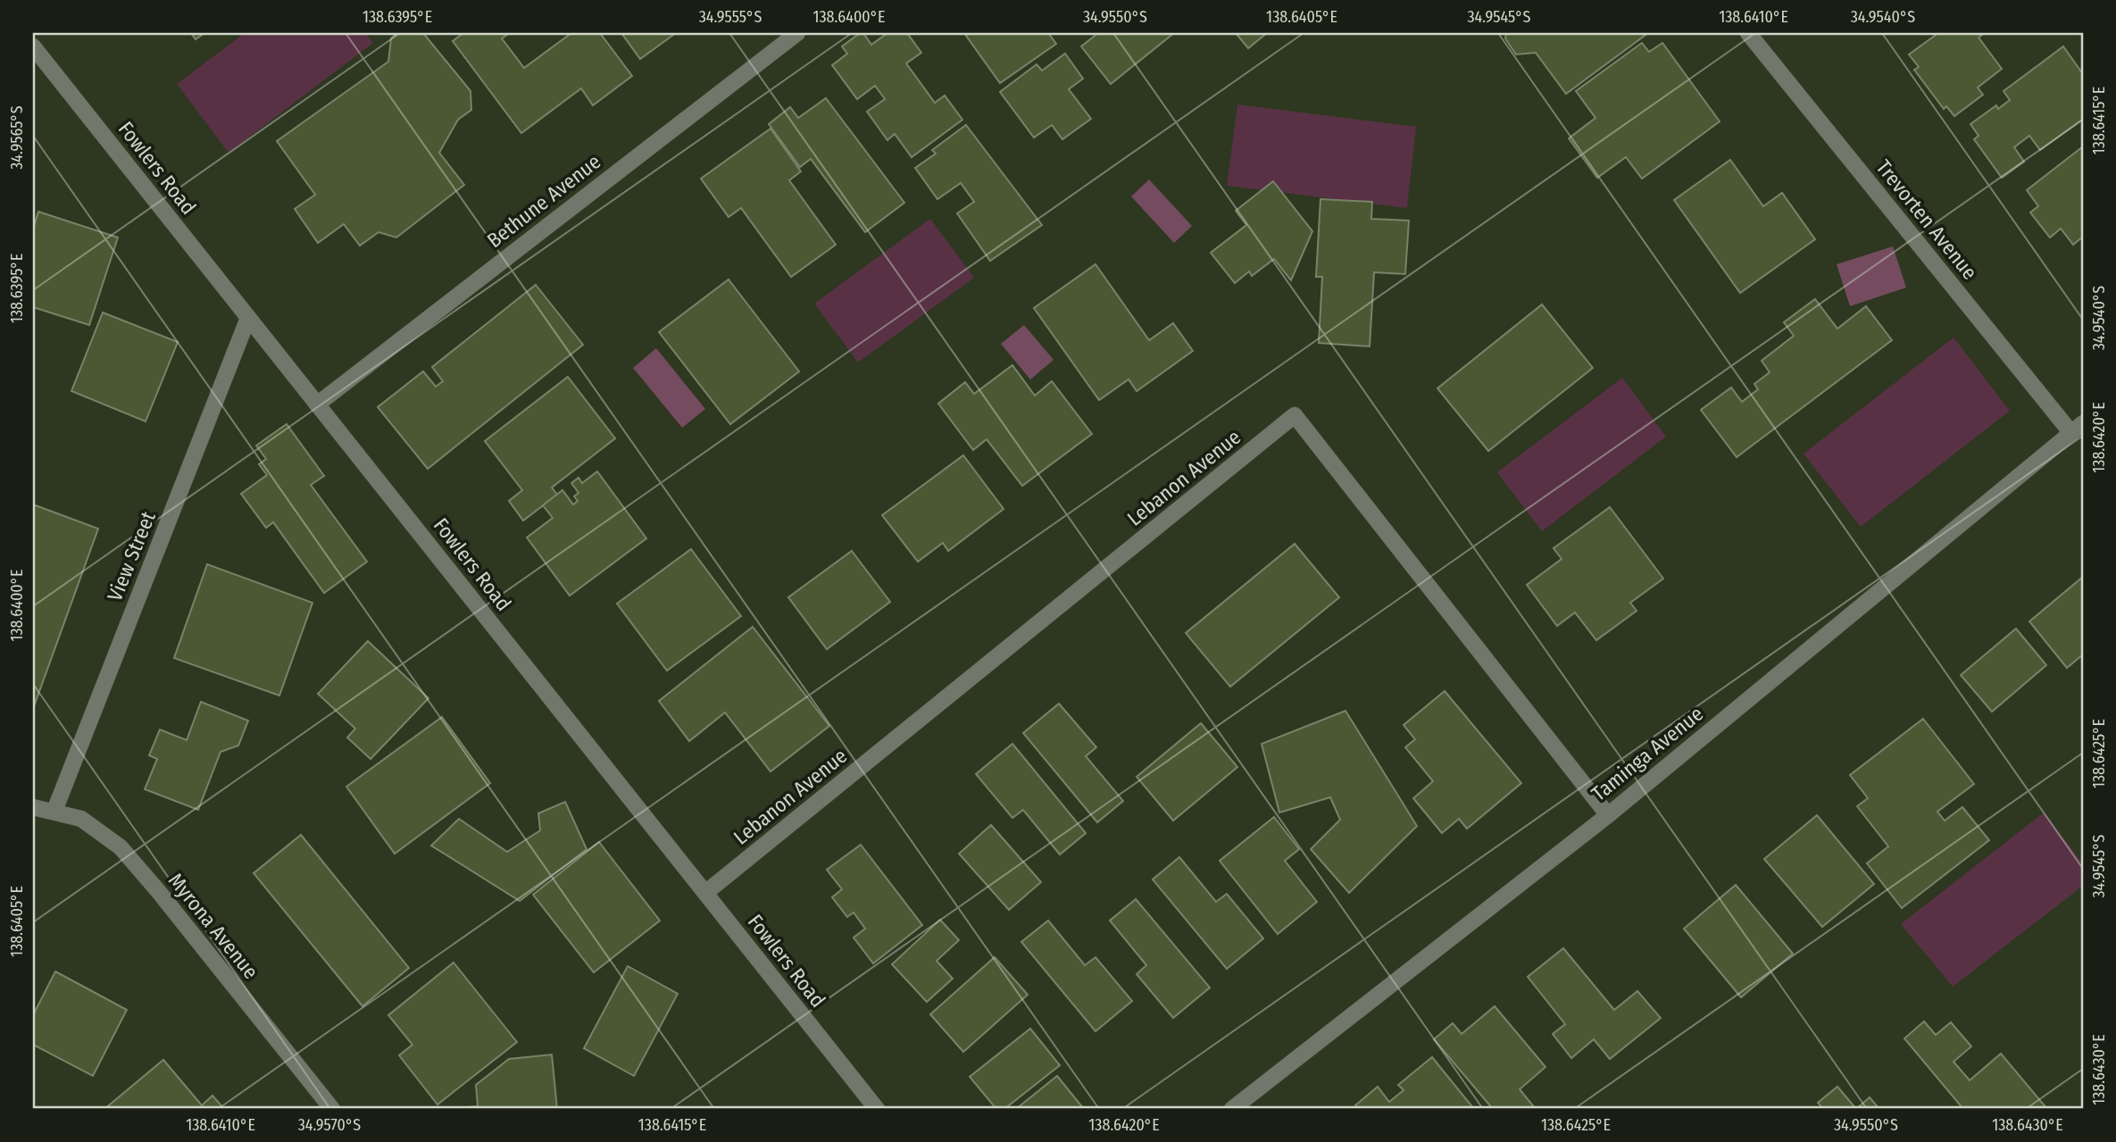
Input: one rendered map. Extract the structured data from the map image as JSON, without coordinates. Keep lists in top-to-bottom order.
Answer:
{
  "streets": {
    "street": [
      "Fowlers Road",
      "Bethune Avenue",
      "Trevorten Avenue",
      "Lebanon Avenue",
      "View Street",
      "Taminga Avenue",
      "Myrona Avenue"
    ]
  },
  "crossings": [
    ["Fowlers Road", "Bethune Avenue"],
    ["Fowlers Road", "Lebanon Avenue"],
    ["Fowlers Road", "View Street"],
    ["Trevorten Avenue", "Taminga Avenue"],
    ["Lebanon Avenue", "Taminga Avenue"],
    ["View Street", "Myrona Avenue"]
  ],
  "coordinates": [
    "138.6395°E",
    "34.9555°S",
    "138.6400°E",
    "34.9550°S",
    "138.6405°E",
    "34.9545°S",
    "138.6410°E",
    "34.9540°S",
    "138.6415°E",
    "34.9565°S",
    "138.6420°E",
    "138.6425°E",
    "138.6430°E",
    "34.9570°S"
  ]
}
